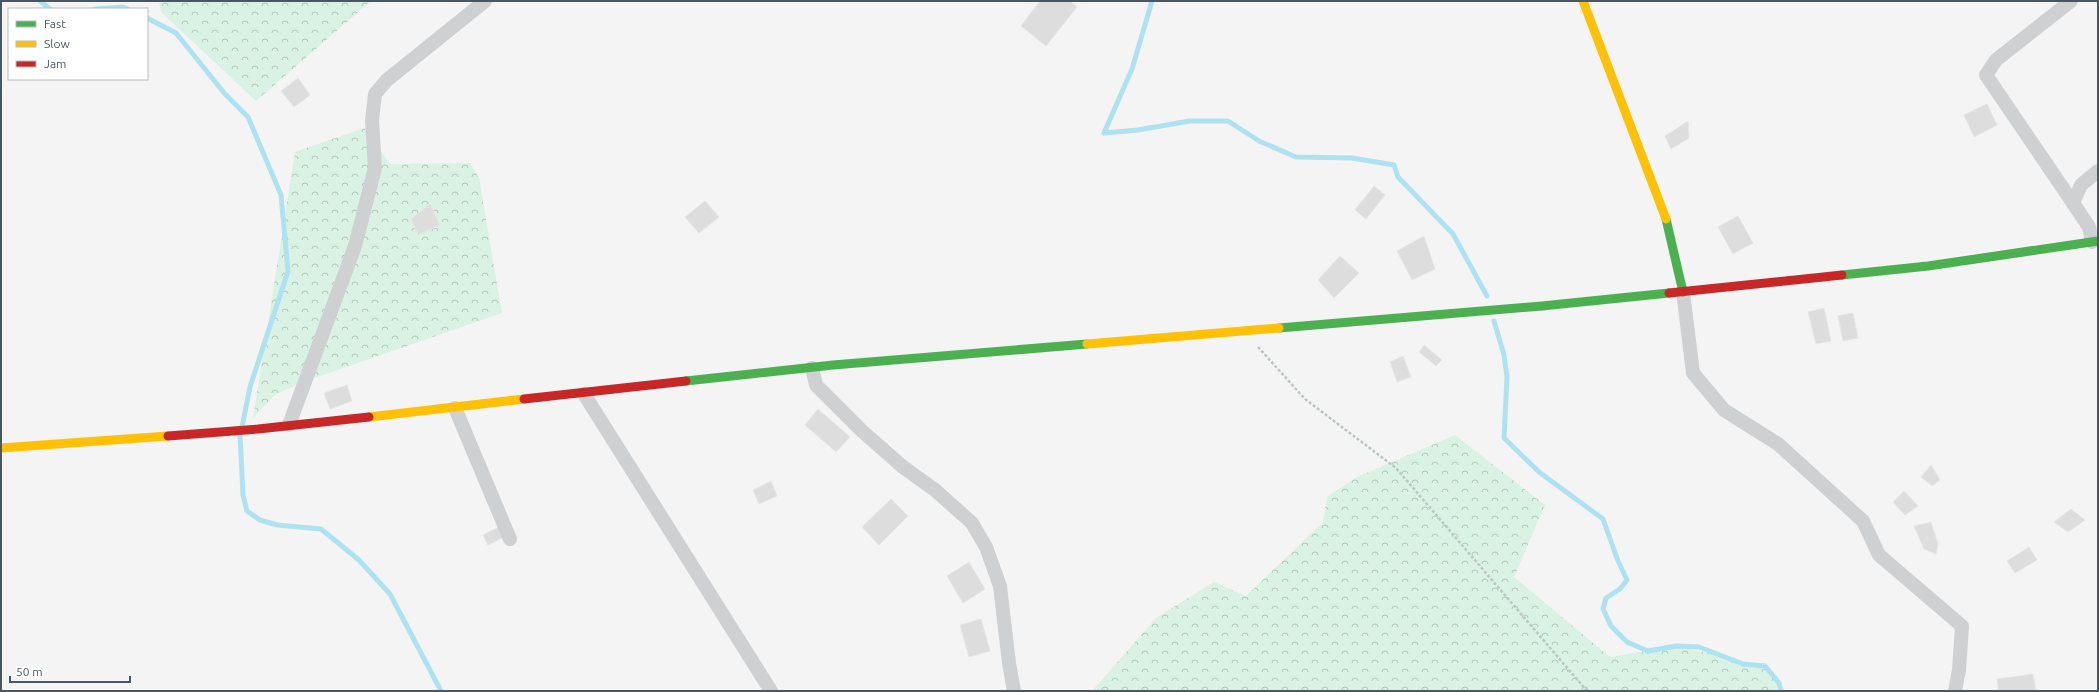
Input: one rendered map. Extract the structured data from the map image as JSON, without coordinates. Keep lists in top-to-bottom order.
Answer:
{
  "legend": ["Fast", "Slow", "Jam"],
  "scale_bar": "50 m"
}
